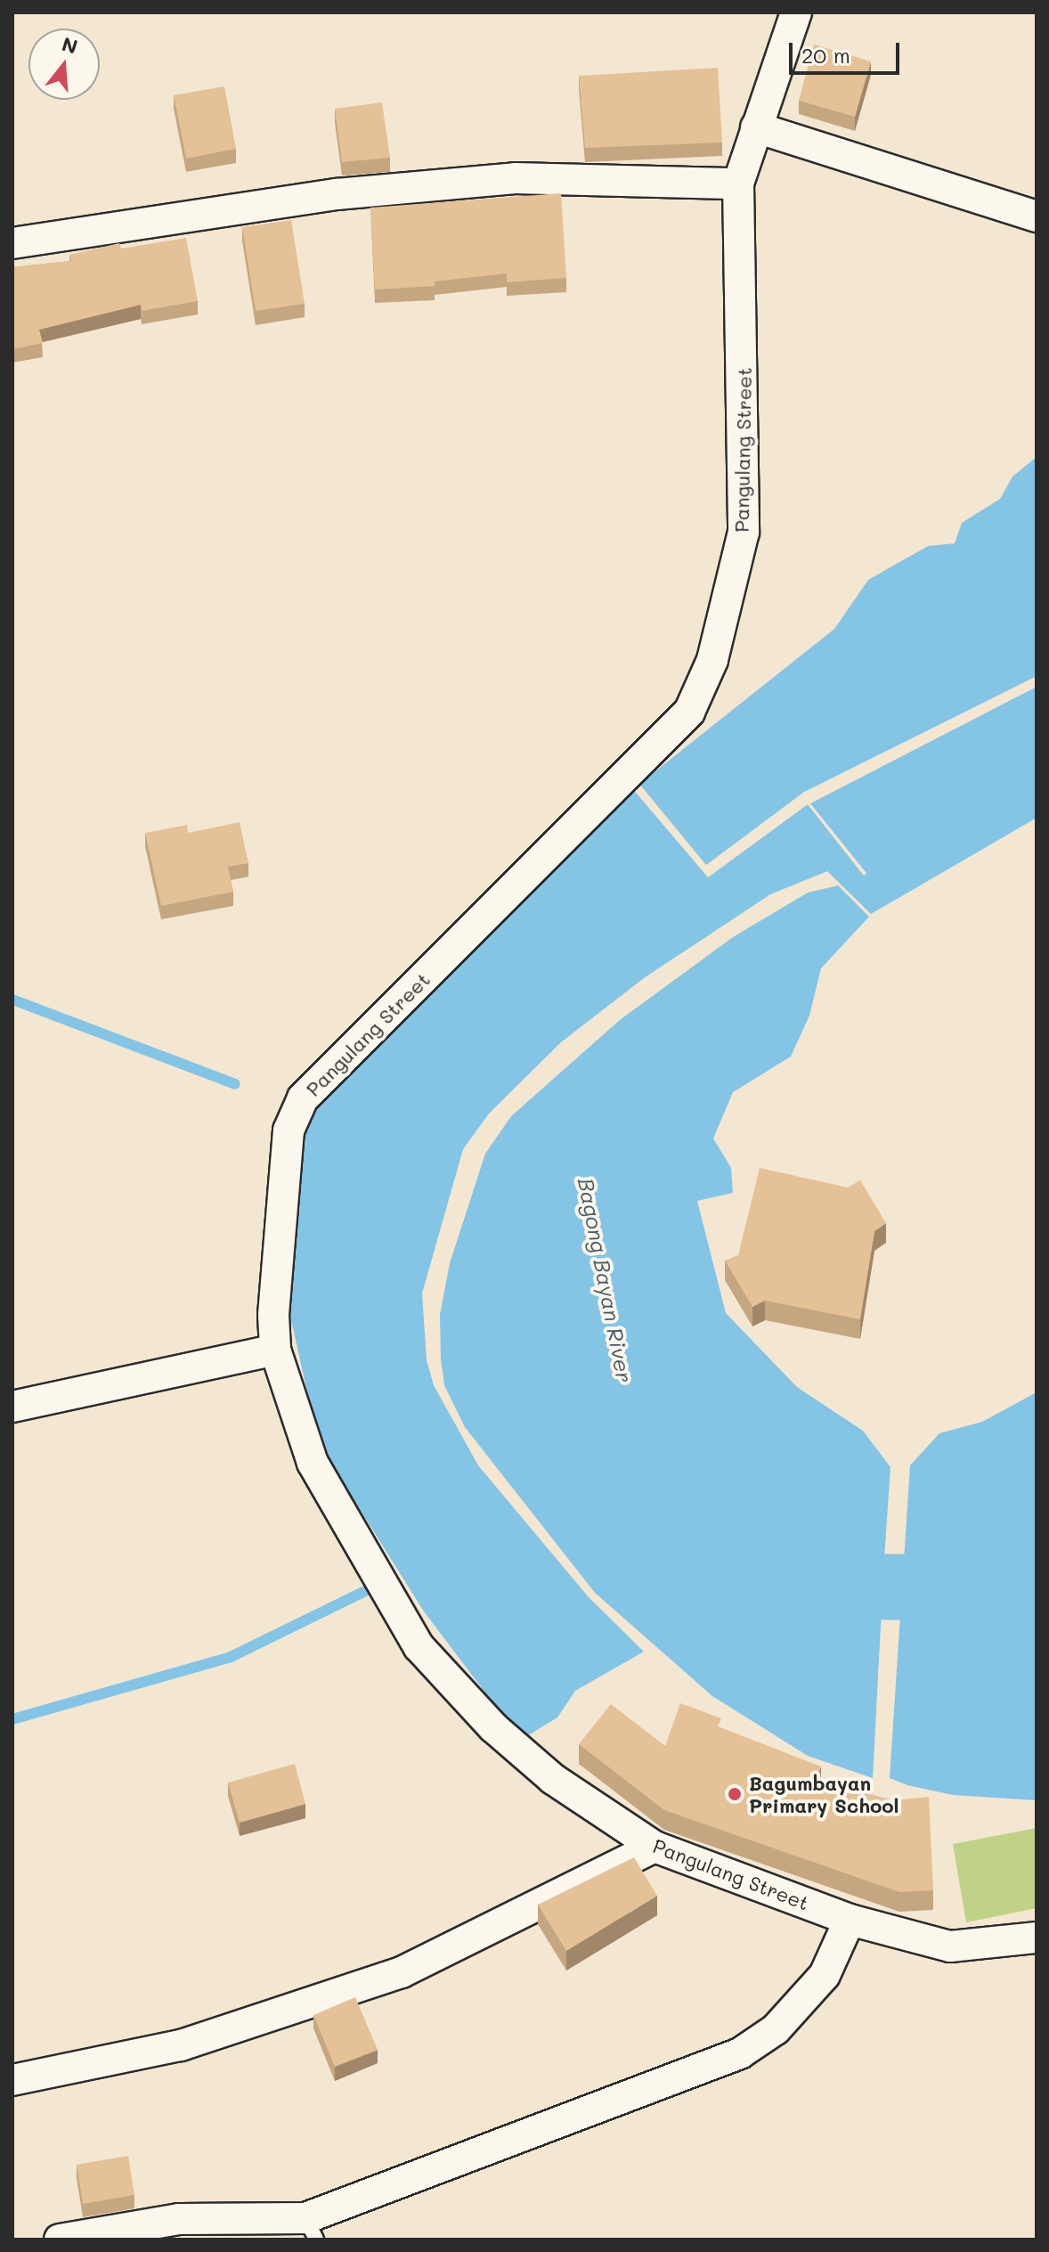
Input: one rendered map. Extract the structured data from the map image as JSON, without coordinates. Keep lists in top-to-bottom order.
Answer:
{
  "streets": {
    "street": ["Pangulang Street"]
  },
  "water": ["Bagong Bayan River"],
  "places": ["Bagumbayan Primary School"],
  "scale_bar": "20 m",
  "north": "top"
}
